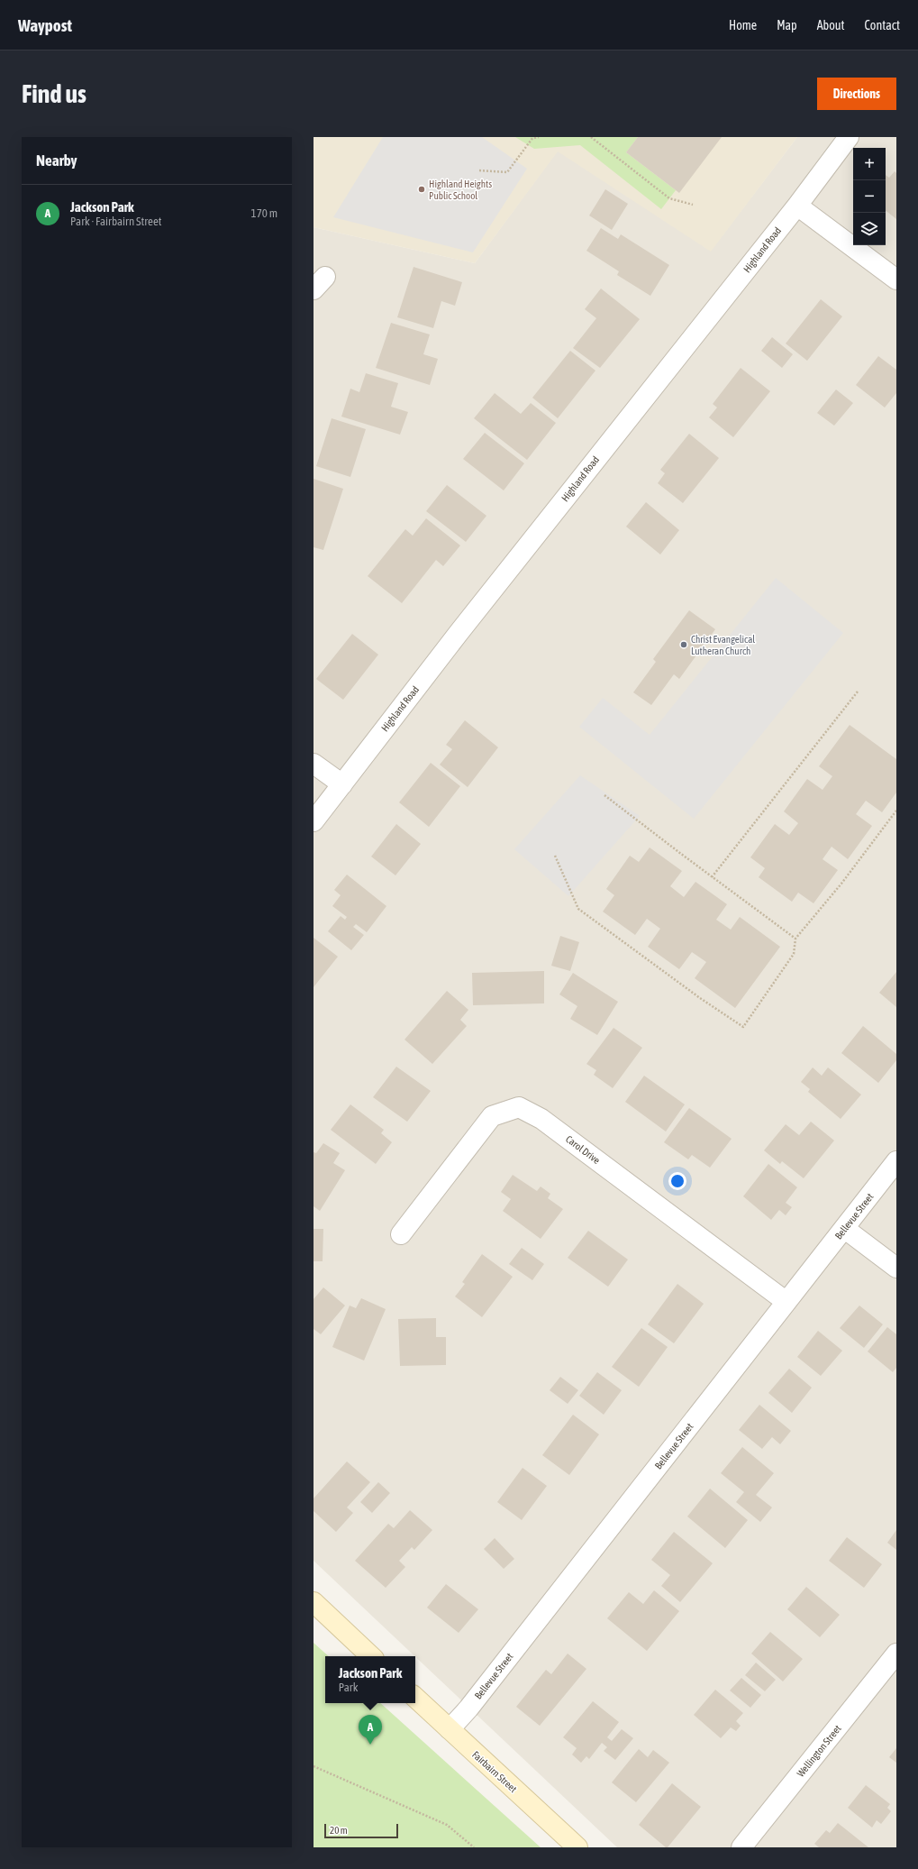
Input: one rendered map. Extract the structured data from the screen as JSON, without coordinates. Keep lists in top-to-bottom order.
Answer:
{
  "streets": {
    "main road": ["Fairbairn Street"],
    "street": [
      "Highland Road",
      "Carol Drive",
      "Bellevue Street",
      "Wellington Street"
    ]
  },
  "crossings": [
    ["Carol Drive", "Bellevue Street"],
    ["Bellevue Street", "Fairbairn Street"]
  ],
  "places": ["Highland Heights Public School", "Christ Evangelical Lutheran Church"],
  "scale_bar": "20 m",
  "page": {
    "header": "Waypost",
    "nav": [
      "Home",
      "Map",
      "About",
      "Contact"
    ],
    "buttons": "Directions",
    "title": "Find us",
    "heading": "Nearby",
    "map_buttons": ["+", "−"],
    "list": [
      {
        "mark": "A",
        "name": "Jackson Park",
        "note": "Park · Fairbairn Street",
        "value": "170 m"
      }
    ],
    "popup": ["Jackson Park", "Park"],
    "pins": "A",
    "scale": "20 m"
  }
}
